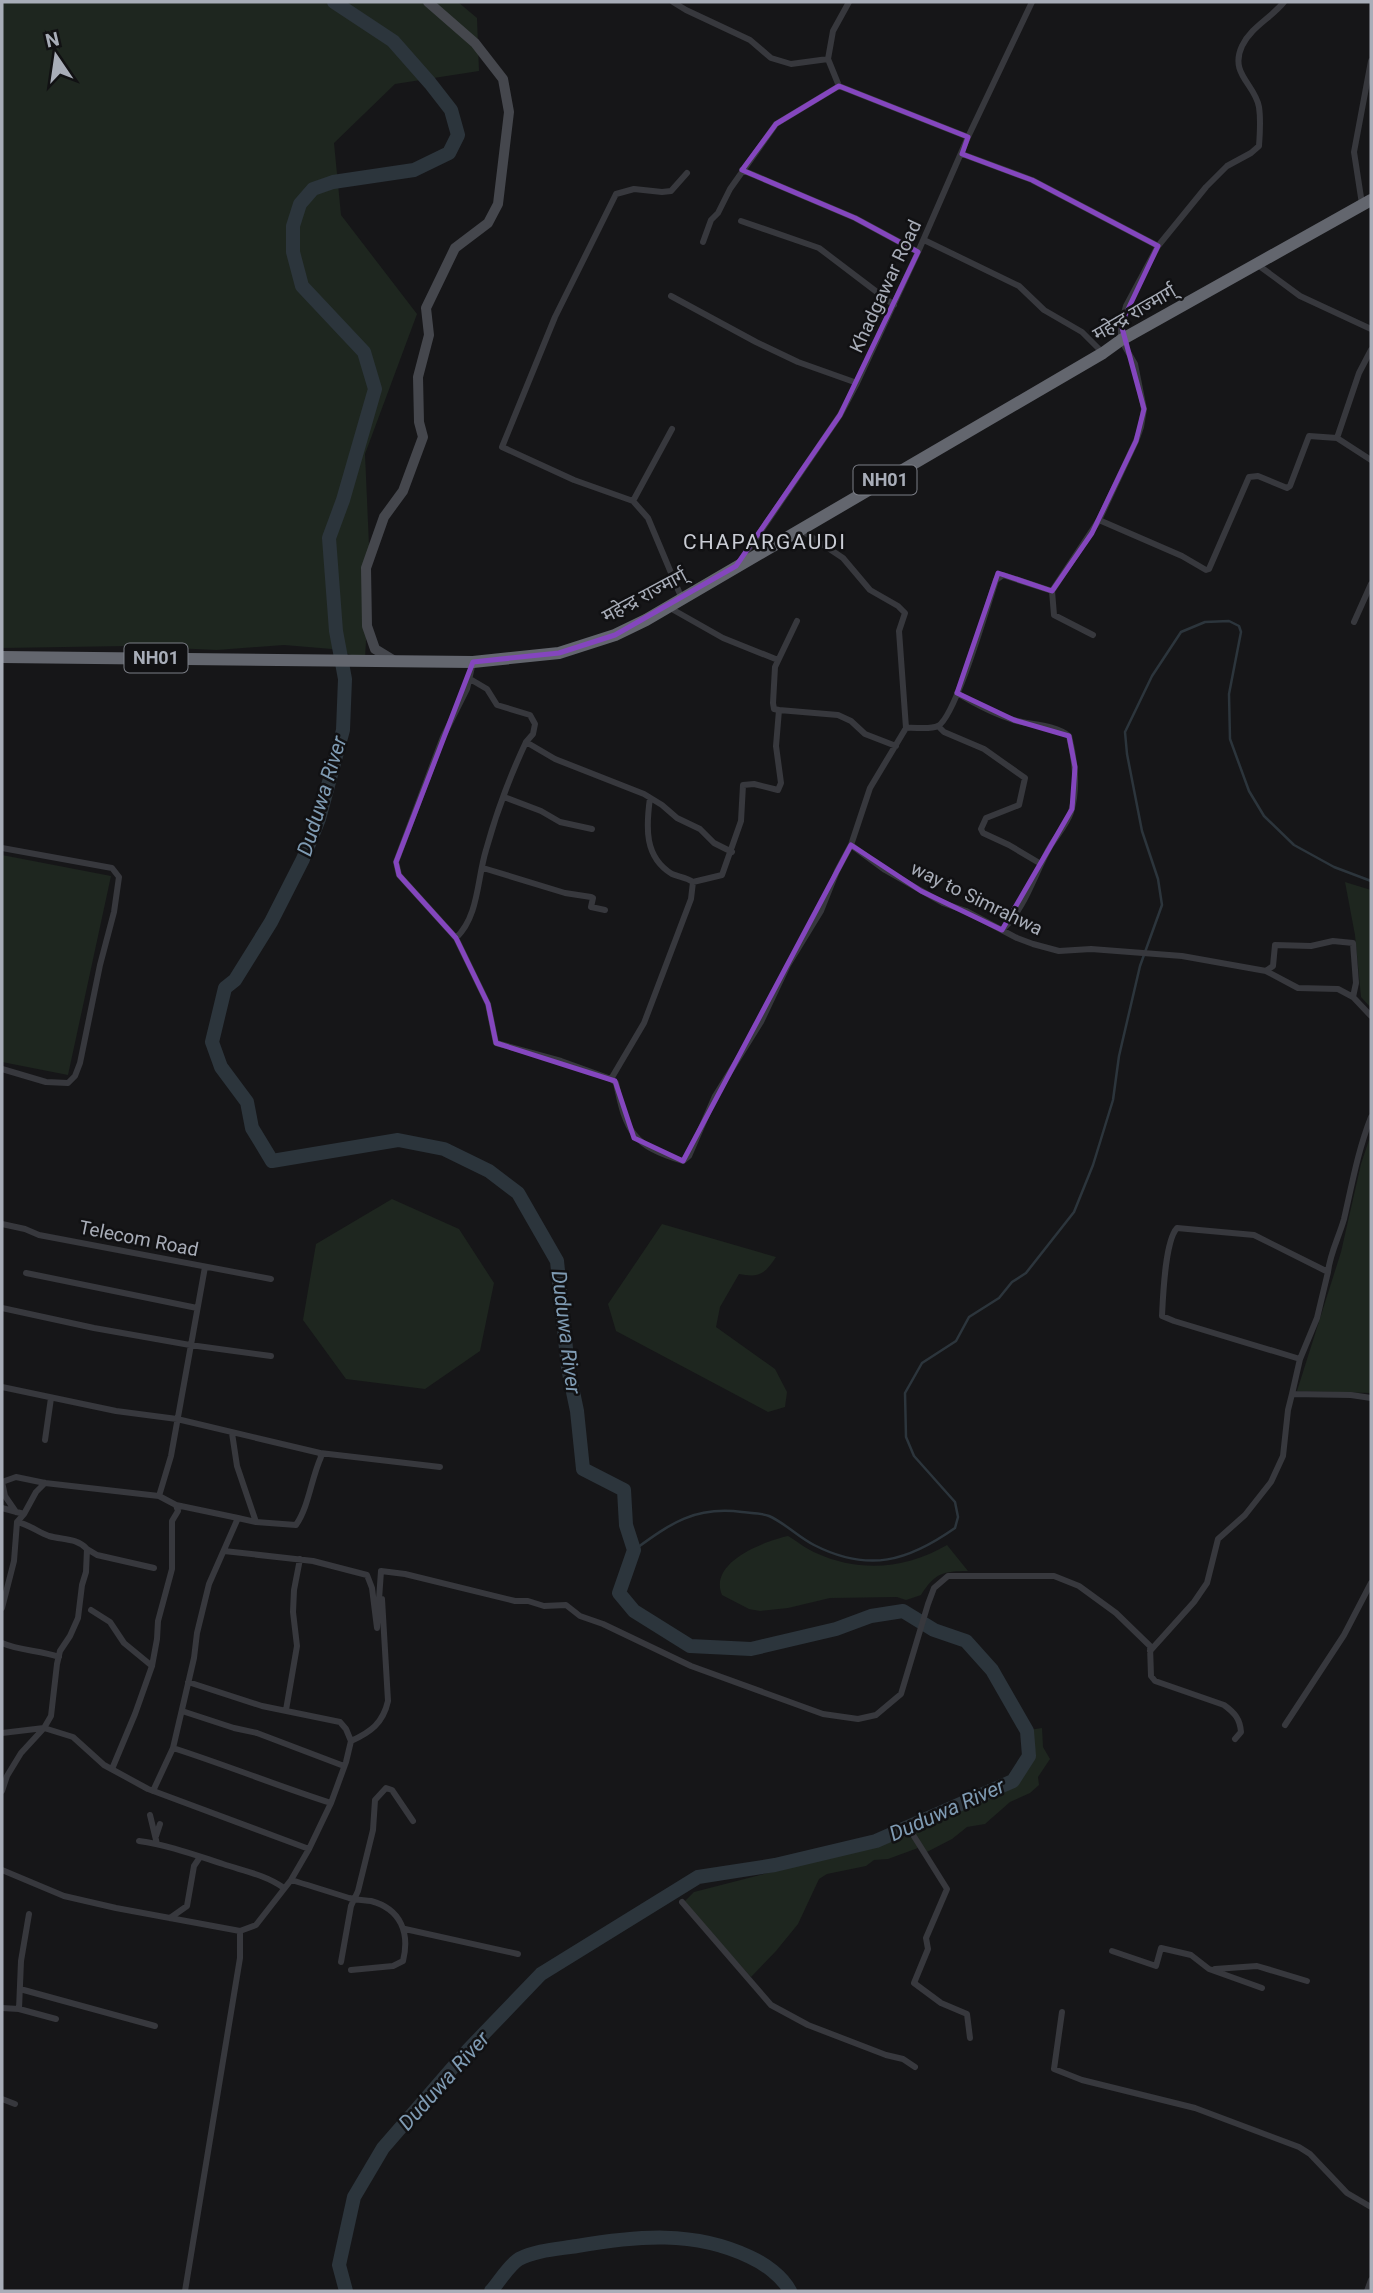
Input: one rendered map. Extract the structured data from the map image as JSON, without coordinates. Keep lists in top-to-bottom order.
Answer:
{
  "streets": {
    "highway": ["महेन्द्र राज्मार्ग्", "NH01"],
    "street": ["Khadgawar Road", "way to Simrahwa", "Telecom Road"]
  },
  "crossings": [
    ["Khadgawar Road", "महेन्द्र राज्मार्ग्"]
  ],
  "districts": ["CHAPARGAUDI"],
  "water": ["Duduwa River"],
  "north": "top"
}
